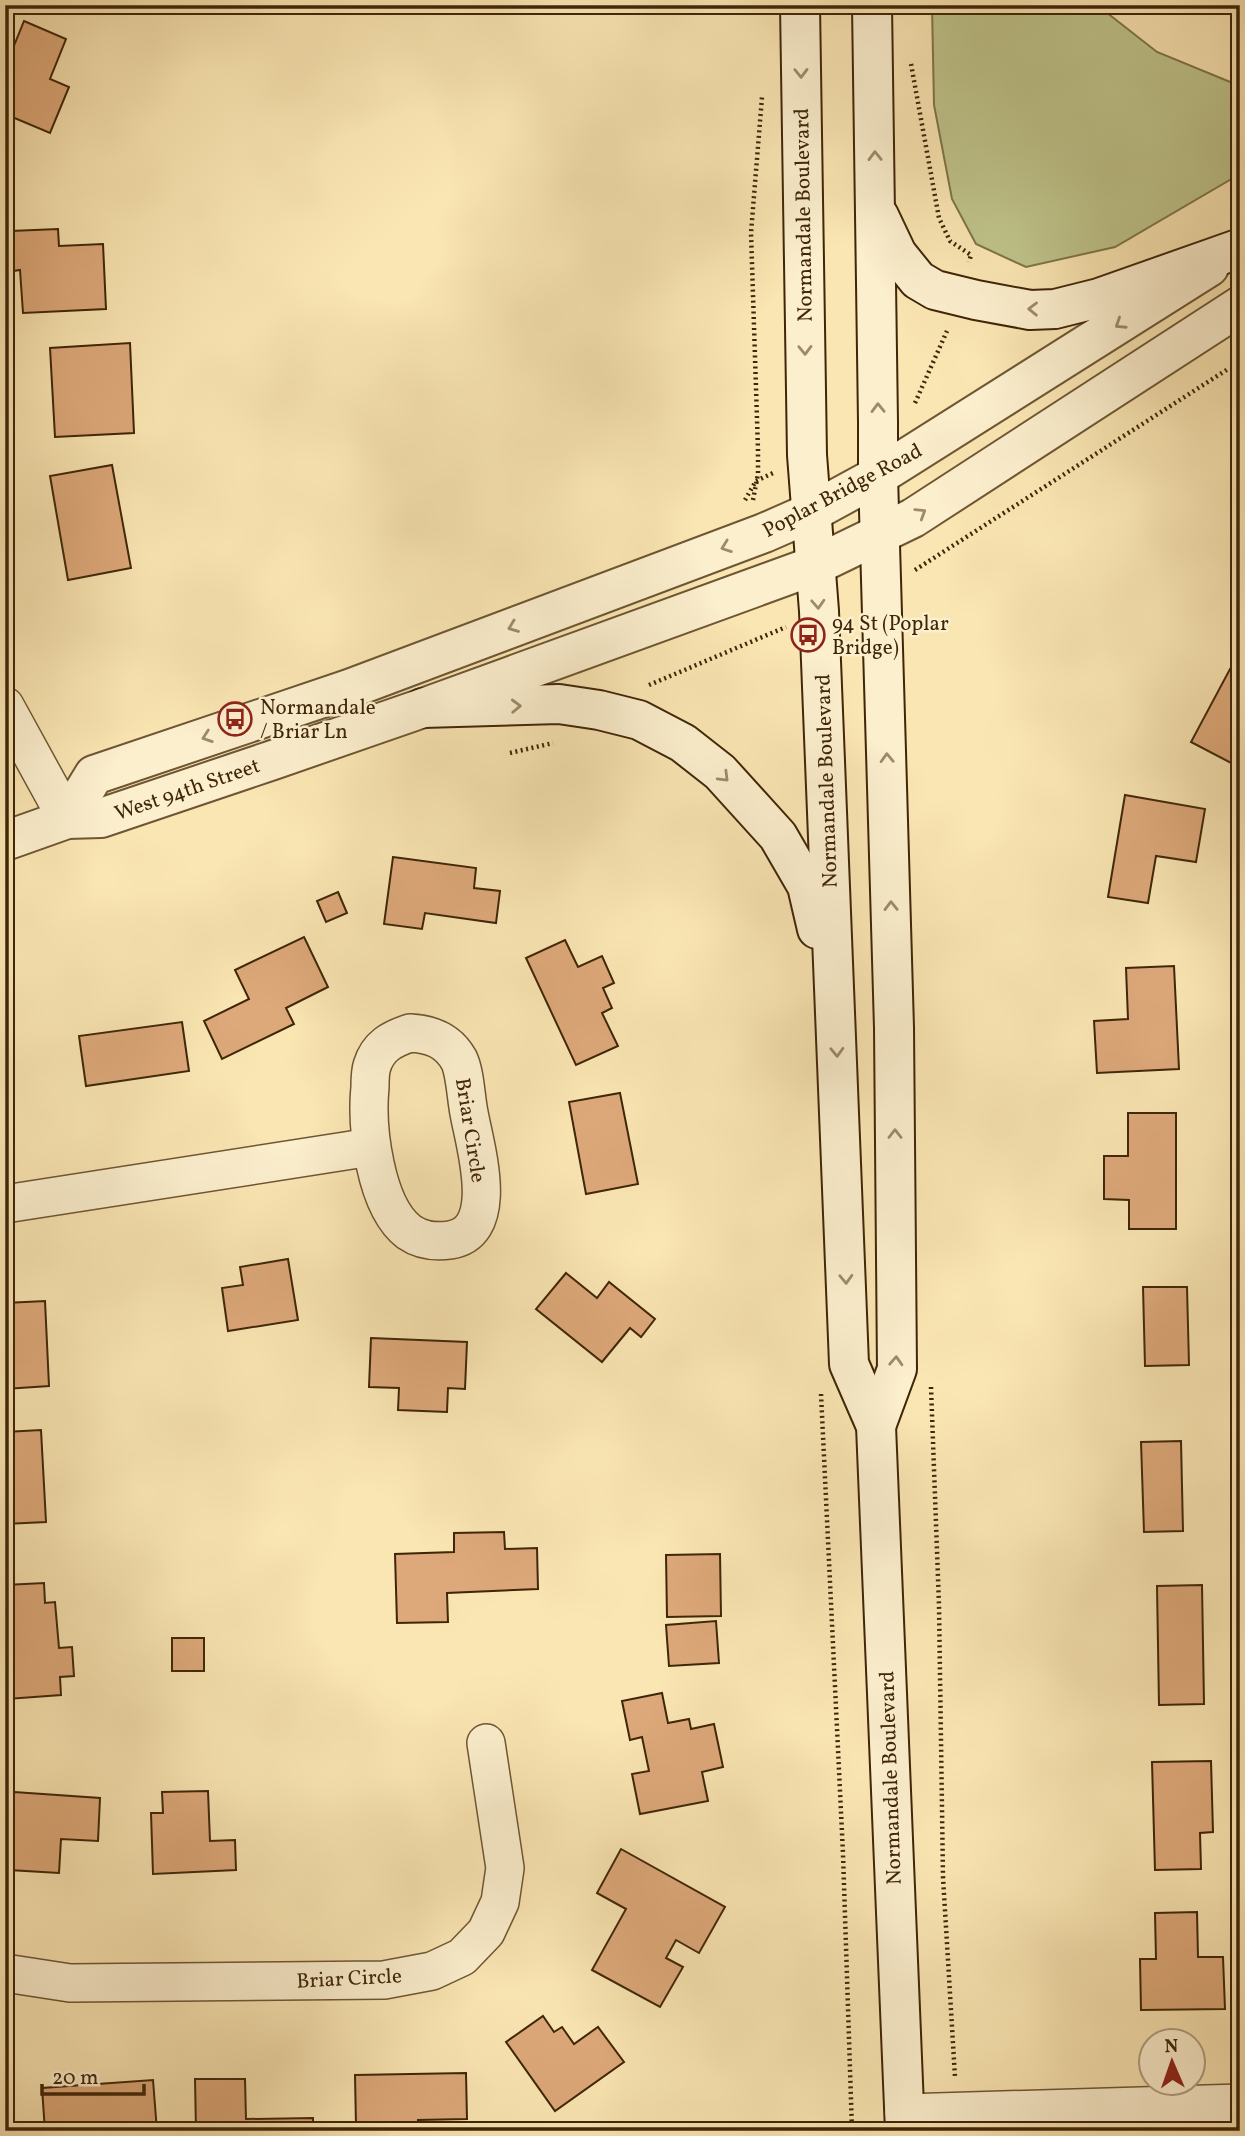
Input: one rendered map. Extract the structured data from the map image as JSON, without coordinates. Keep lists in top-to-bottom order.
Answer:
{
  "streets": {
    "main road": ["Normandale Boulevard", "Poplar Bridge Road", "West 94th Street"],
    "street": ["Briar Circle"]
  },
  "crossings": [
    ["Normandale Boulevard", "Poplar Bridge Road"],
    ["Poplar Bridge Road", "West 94th Street"]
  ],
  "places": {
    "bus stop": ["94 St (Poplar Bridge)", "Normandale / Briar Ln"]
  },
  "scale_bar": "20 m",
  "north": "top"
}
